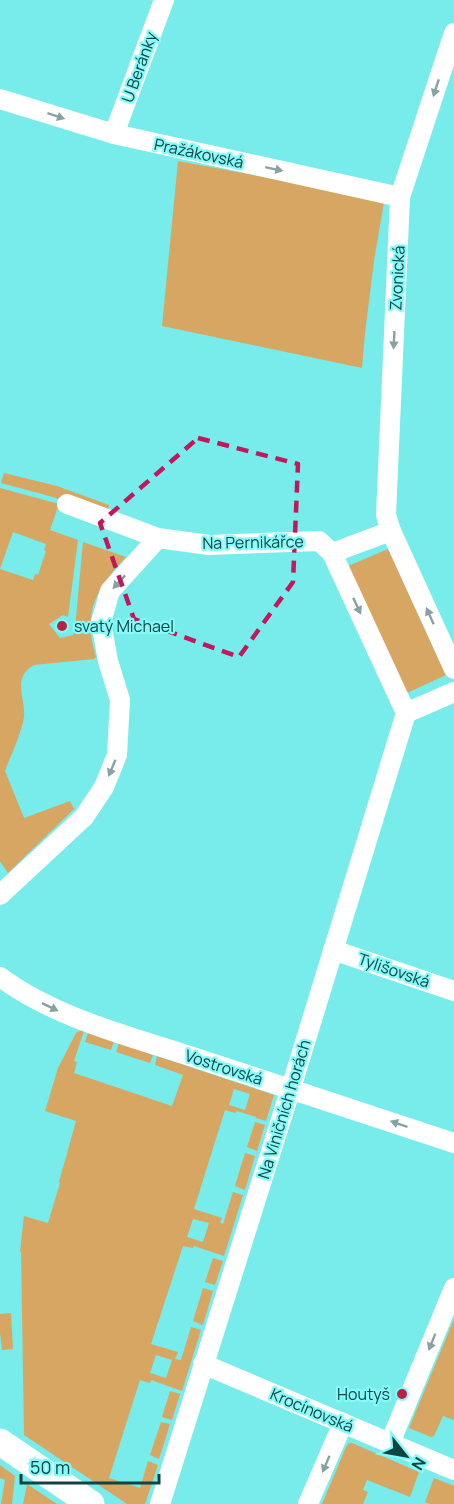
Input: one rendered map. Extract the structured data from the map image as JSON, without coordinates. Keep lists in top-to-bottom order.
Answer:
{
  "streets": {
    "street": [
      "U Beránky",
      "Pražákovská",
      "Zvonická",
      "Na Pernikářce",
      "Tylišovská",
      "Vostrovská",
      "Na Viničních horách",
      "Krocínovská"
    ]
  },
  "crossings": [
    ["U Beránky", "Pražákovská"],
    ["Pražákovská", "Zvonická"],
    ["Tylišovská", "Na Viničních horách"],
    ["Vostrovská", "Na Viničních horách"],
    ["Na Viničních horách", "Krocínovská"]
  ],
  "one_way": ["Pražákovská", "Zvonická"],
  "places": ["svatý Michael", "Houtyš"],
  "scale_bar": "50 m",
  "north": "bottom right"
}
